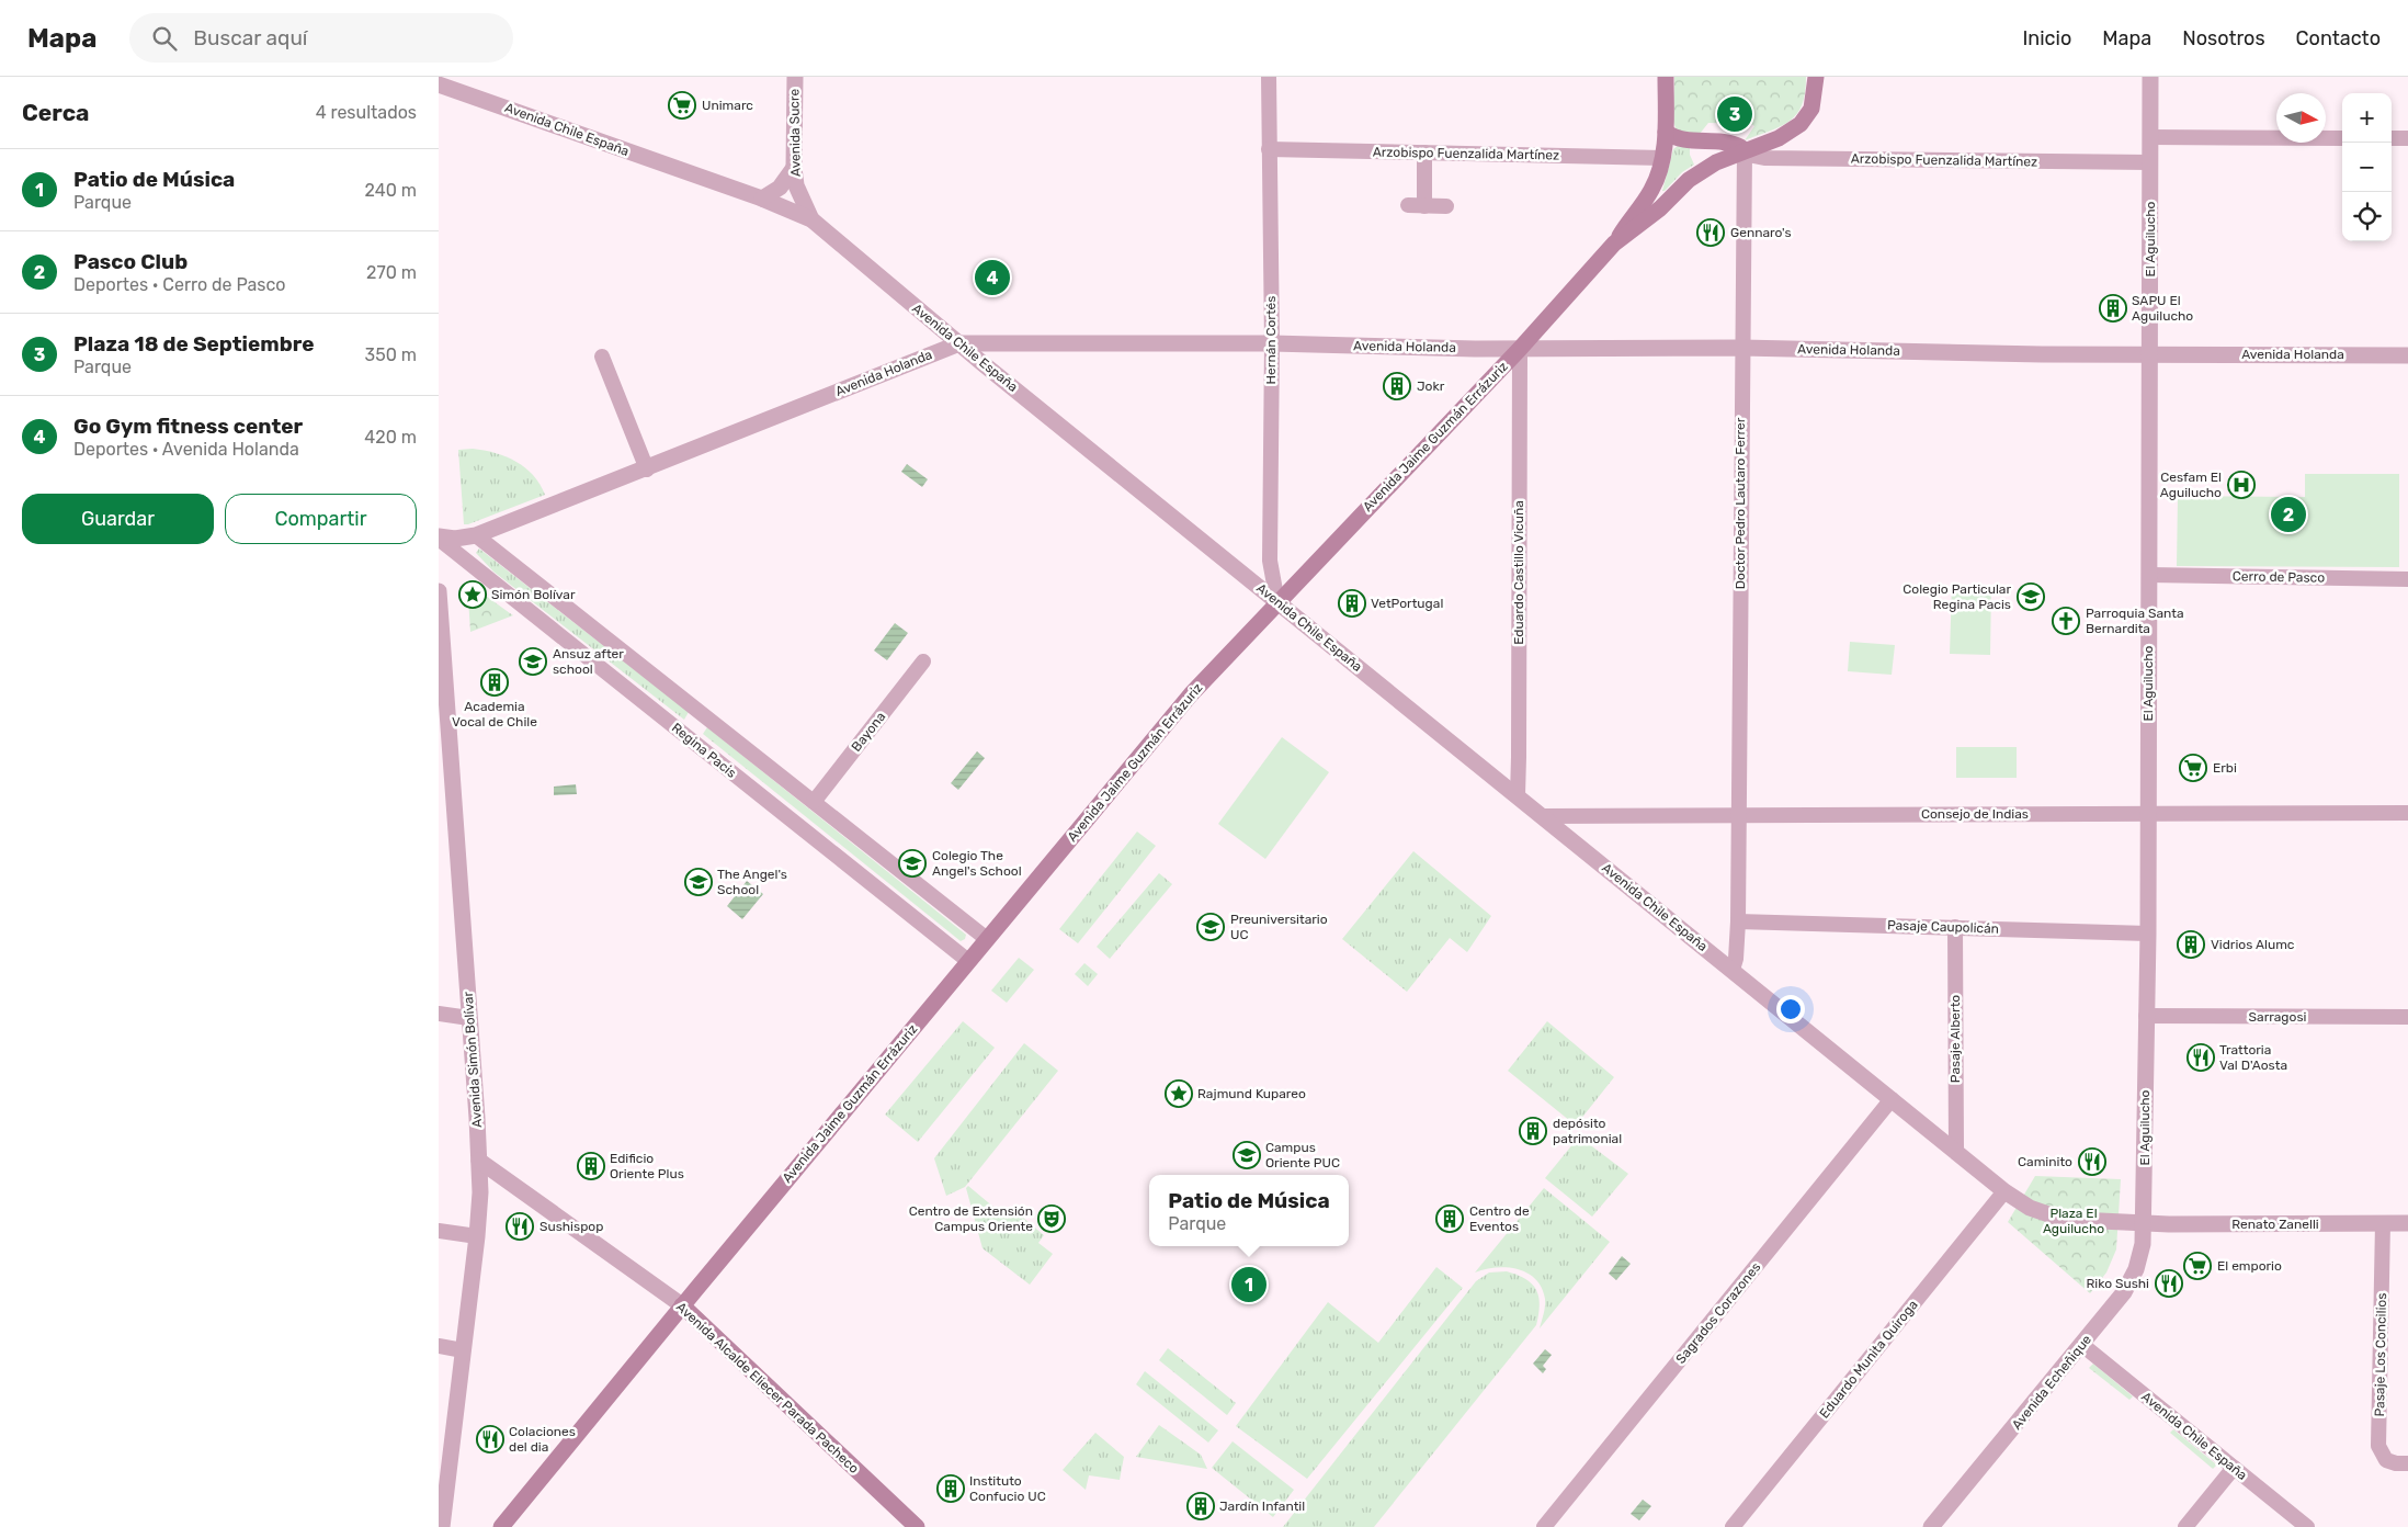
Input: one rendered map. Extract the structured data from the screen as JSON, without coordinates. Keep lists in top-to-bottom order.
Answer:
{
  "streets": {
    "main road": ["Avenida Jaime Guzmán Errázuriz", "Avenida Alcalde Eliecer Parada Pacheco"],
    "street": [
      "Avenida Chile España",
      "Avenida Sucre",
      "Arzobispo Fuenzalida Martínez",
      "El Aguilucho",
      "Hernán Cortés",
      "Avenida Holanda",
      "Doctor Pedro Lautaro Ferrer",
      "Eduardo Castillo Vicuña",
      "Cerro de Pasco",
      "Bayona",
      "Regina Pacis",
      "Consejo de Indias",
      "Pasaje Caupolicán",
      "Sarragosi",
      "Pasaje Alberto",
      "Avenida Simón Bolívar",
      "Renato Zanelli",
      "Sagrados Corazones",
      "Pasaje Los Concilios",
      "Eduardo Munita Quiroga",
      "Avenida Echeñique"
    ]
  },
  "crossings": [
    ["Avenida Chile España", "Avenida Sucre"],
    ["Avenida Chile España", "El Aguilucho"],
    ["Avenida Chile España", "Hernán Cortés"],
    ["Avenida Chile España", "Avenida Holanda"],
    ["Avenida Chile España", "Avenida Jaime Guzmán Errázuriz"],
    ["Avenida Chile España", "Doctor Pedro Lautaro Ferrer"],
    ["Avenida Chile España", "Eduardo Castillo Vicuña"],
    ["Avenida Chile España", "Consejo de Indias"],
    ["Avenida Chile España", "Pasaje Alberto"],
    ["Avenida Chile España", "Renato Zanelli"],
    ["Avenida Chile España", "Sagrados Corazones"],
    ["Avenida Chile España", "Eduardo Munita Quiroga"],
    ["Avenida Chile España", "Avenida Echeñique"],
    ["Arzobispo Fuenzalida Martínez", "El Aguilucho"],
    ["Arzobispo Fuenzalida Martínez", "Hernán Cortés"],
    ["Arzobispo Fuenzalida Martínez", "Avenida Jaime Guzmán Errázuriz"],
    ["Arzobispo Fuenzalida Martínez", "Doctor Pedro Lautaro Ferrer"],
    ["El Aguilucho", "Avenida Holanda"],
    ["El Aguilucho", "Cerro de Pasco"],
    ["El Aguilucho", "Consejo de Indias"],
    ["El Aguilucho", "Pasaje Caupolicán"],
    ["El Aguilucho", "Sarragosi"],
    ["El Aguilucho", "Renato Zanelli"],
    ["El Aguilucho", "Avenida Echeñique"],
    ["Hernán Cortés", "Avenida Holanda"],
    ["Hernán Cortés", "Avenida Jaime Guzmán Errázuriz"],
    ["Avenida Holanda", "Avenida Jaime Guzmán Errázuriz"],
    ["Avenida Holanda", "Doctor Pedro Lautaro Ferrer"],
    ["Avenida Holanda", "Eduardo Castillo Vicuña"],
    ["Avenida Holanda", "Regina Pacis"],
    ["Avenida Jaime Guzmán Errázuriz", "Doctor Pedro Lautaro Ferrer"],
    ["Avenida Jaime Guzmán Errázuriz", "Eduardo Castillo Vicuña"],
    ["Avenida Jaime Guzmán Errázuriz", "Regina Pacis"],
    ["Avenida Jaime Guzmán Errázuriz", "Avenida Alcalde Eliecer Parada Pacheco"],
    ["Doctor Pedro Lautaro Ferrer", "Consejo de Indias"],
    ["Doctor Pedro Lautaro Ferrer", "Pasaje Caupolicán"],
    ["Bayona", "Regina Pacis"],
    ["Pasaje Caupolicán", "Pasaje Alberto"],
    ["Avenida Simón Bolívar", "Avenida Alcalde Eliecer Parada Pacheco"],
    ["Renato Zanelli", "Pasaje Los Concilios"],
    ["Renato Zanelli", "Avenida Echeñique"]
  ],
  "parks": ["Plaza El Aguilucho"],
  "places": {
    "supermarket": ["Unimarc", "Erbi", "El emporio"],
    "restaurant": [
      "Gennaro's",
      "Trattoria Val D'Aosta",
      "Caminito",
      "Sushispop",
      "Riko Sushi",
      "Colaciones del dia"
    ],
    "building": [
      "SAPU El Aguilucho",
      "Jokr",
      "VetPortugal",
      "Academia Vocal de Chile",
      "Vidrios Alumc",
      "depósito patrimonial",
      "Edificio Oriente Plus",
      "Centro de Eventos",
      "Instituto Confucio UC",
      "Jardín Infantil"
    ],
    "hospital": ["Cesfam El Aguilucho"],
    "place": ["Simón Bolívar", "Rajmund Kupareo"],
    "school or university": [
      "Colegio Particular Regina Pacis",
      "Ansuz after school",
      "Colegio The Angel's School",
      "The Angel's School",
      "Preuniversitario UC",
      "Campus Oriente PUC"
    ],
    "church": ["Parroquia Santa Bernardita"],
    "theatre": ["Centro de Extensión Campus Oriente"]
  },
  "north": "right",
  "page": {
    "header": "Mapa",
    "search": "Buscar aquí",
    "nav": [
      "Inicio",
      "Mapa",
      "Nosotros",
      "Contacto"
    ],
    "heading": ["Cerca", "4 resultados"],
    "map_buttons": ["+", "−"],
    "pins": [
      "3",
      "4",
      "2",
      "1"
    ],
    "list": [
      {
        "mark": "1",
        "name": "Patio de Música",
        "note": "Parque",
        "value": "240 m"
      },
      {
        "mark": "2",
        "name": "Pasco Club",
        "note": "Deportes · Cerro de Pasco",
        "value": "270 m"
      },
      {
        "mark": "3",
        "name": "Plaza 18 de Septiembre",
        "note": "Parque",
        "value": "350 m"
      },
      {
        "mark": "4",
        "name": "Go Gym fitness center",
        "note": "Deportes · Avenida Holanda",
        "value": "420 m"
      }
    ],
    "buttons": ["Guardar", "Compartir"],
    "popup": ["Patio de Música", "Parque"]
  }
}
